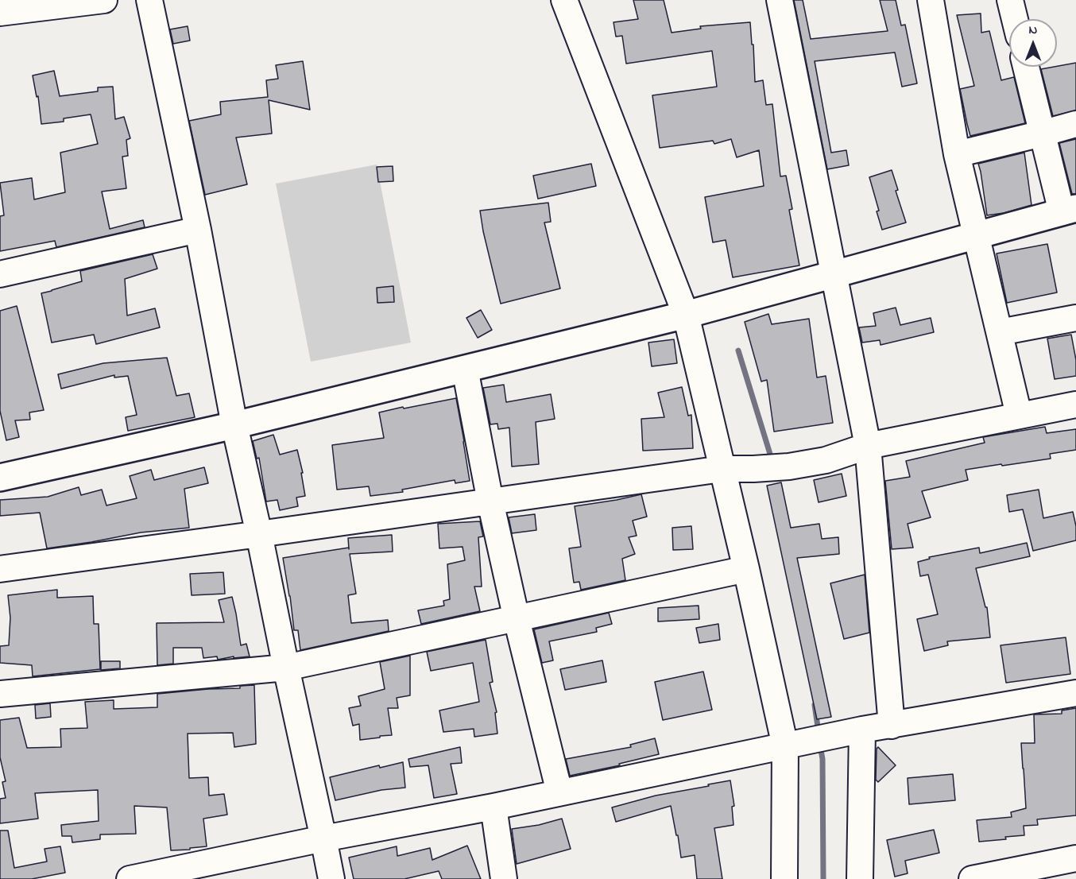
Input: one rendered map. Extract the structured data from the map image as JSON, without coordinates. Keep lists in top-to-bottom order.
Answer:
{
  "north": "top"
}
